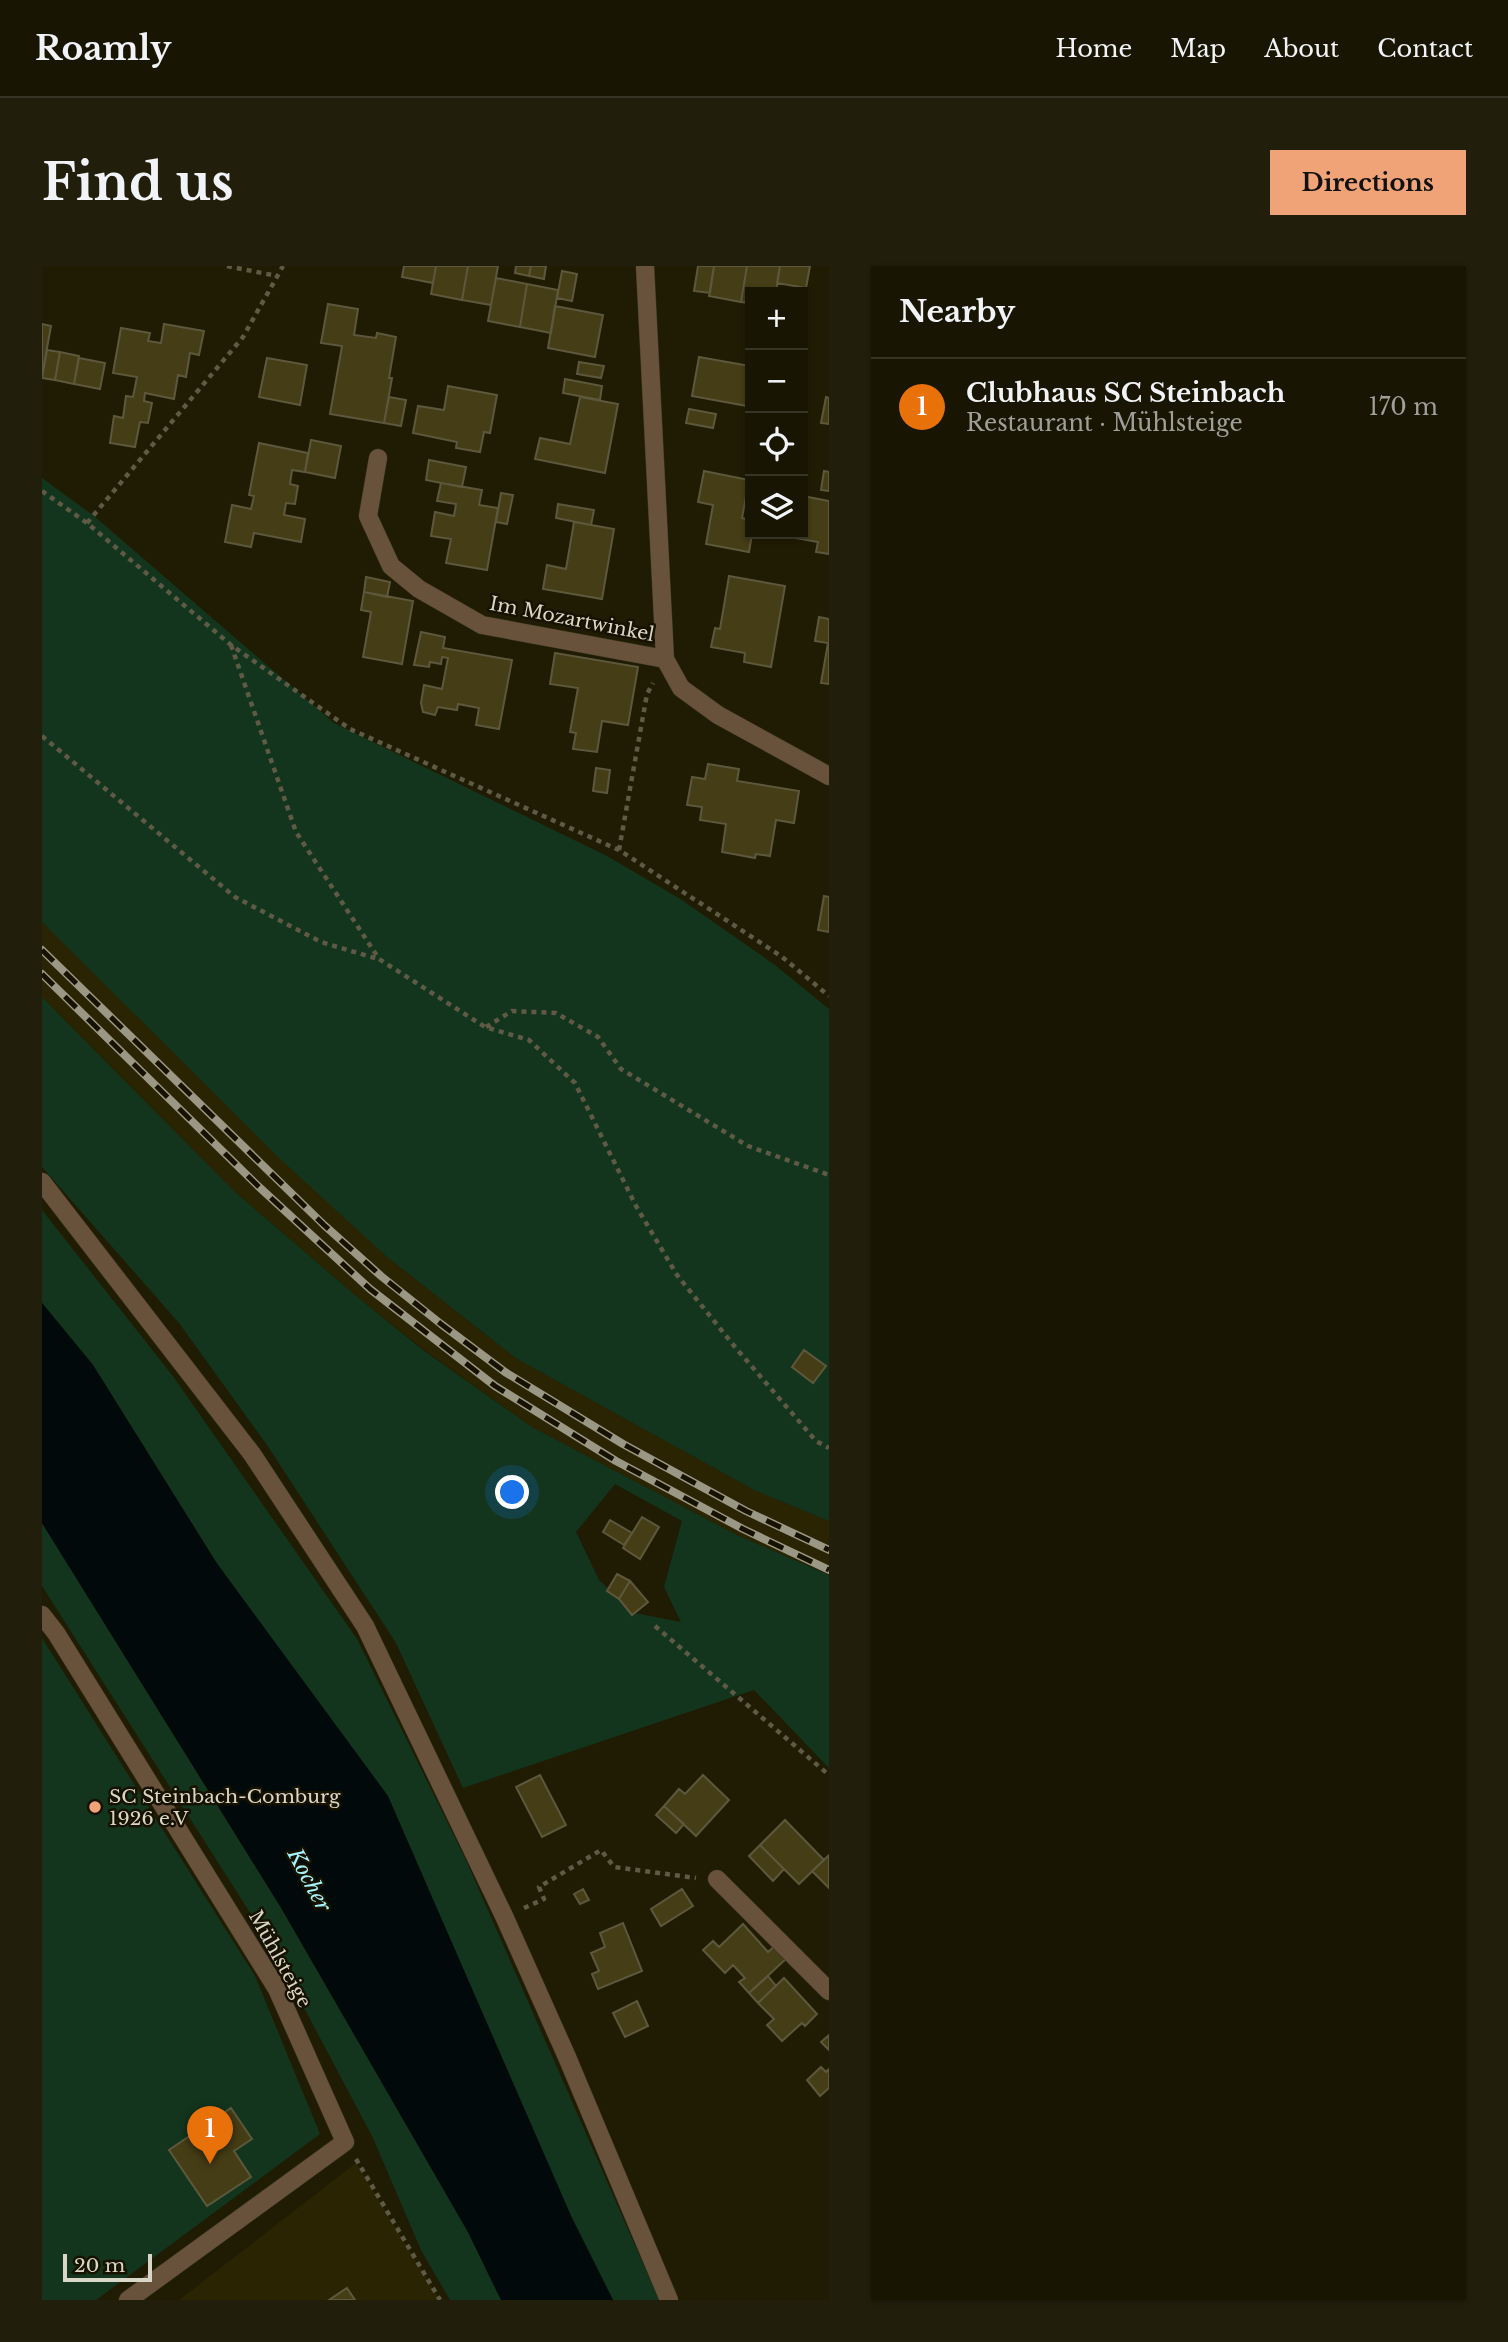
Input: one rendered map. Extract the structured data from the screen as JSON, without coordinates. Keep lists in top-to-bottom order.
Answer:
{
  "streets": {
    "street": ["Im Mozartwinkel", "Mühlsteige"]
  },
  "water": ["Kocher"],
  "places": ["SC Steinbach-Comburg 1926 e.V"],
  "scale_bar": "20 m",
  "page": {
    "header": "Roamly",
    "nav": [
      "Home",
      "Map",
      "About",
      "Contact"
    ],
    "buttons": "Directions",
    "title": "Find us",
    "heading": "Nearby",
    "map_buttons": ["+", "−"],
    "list": [
      {
        "mark": "1",
        "name": "Clubhaus SC Steinbach",
        "note": "Restaurant · Mühlsteige",
        "value": "170 m"
      }
    ],
    "pins": "1",
    "scale": "20 m"
  }
}
